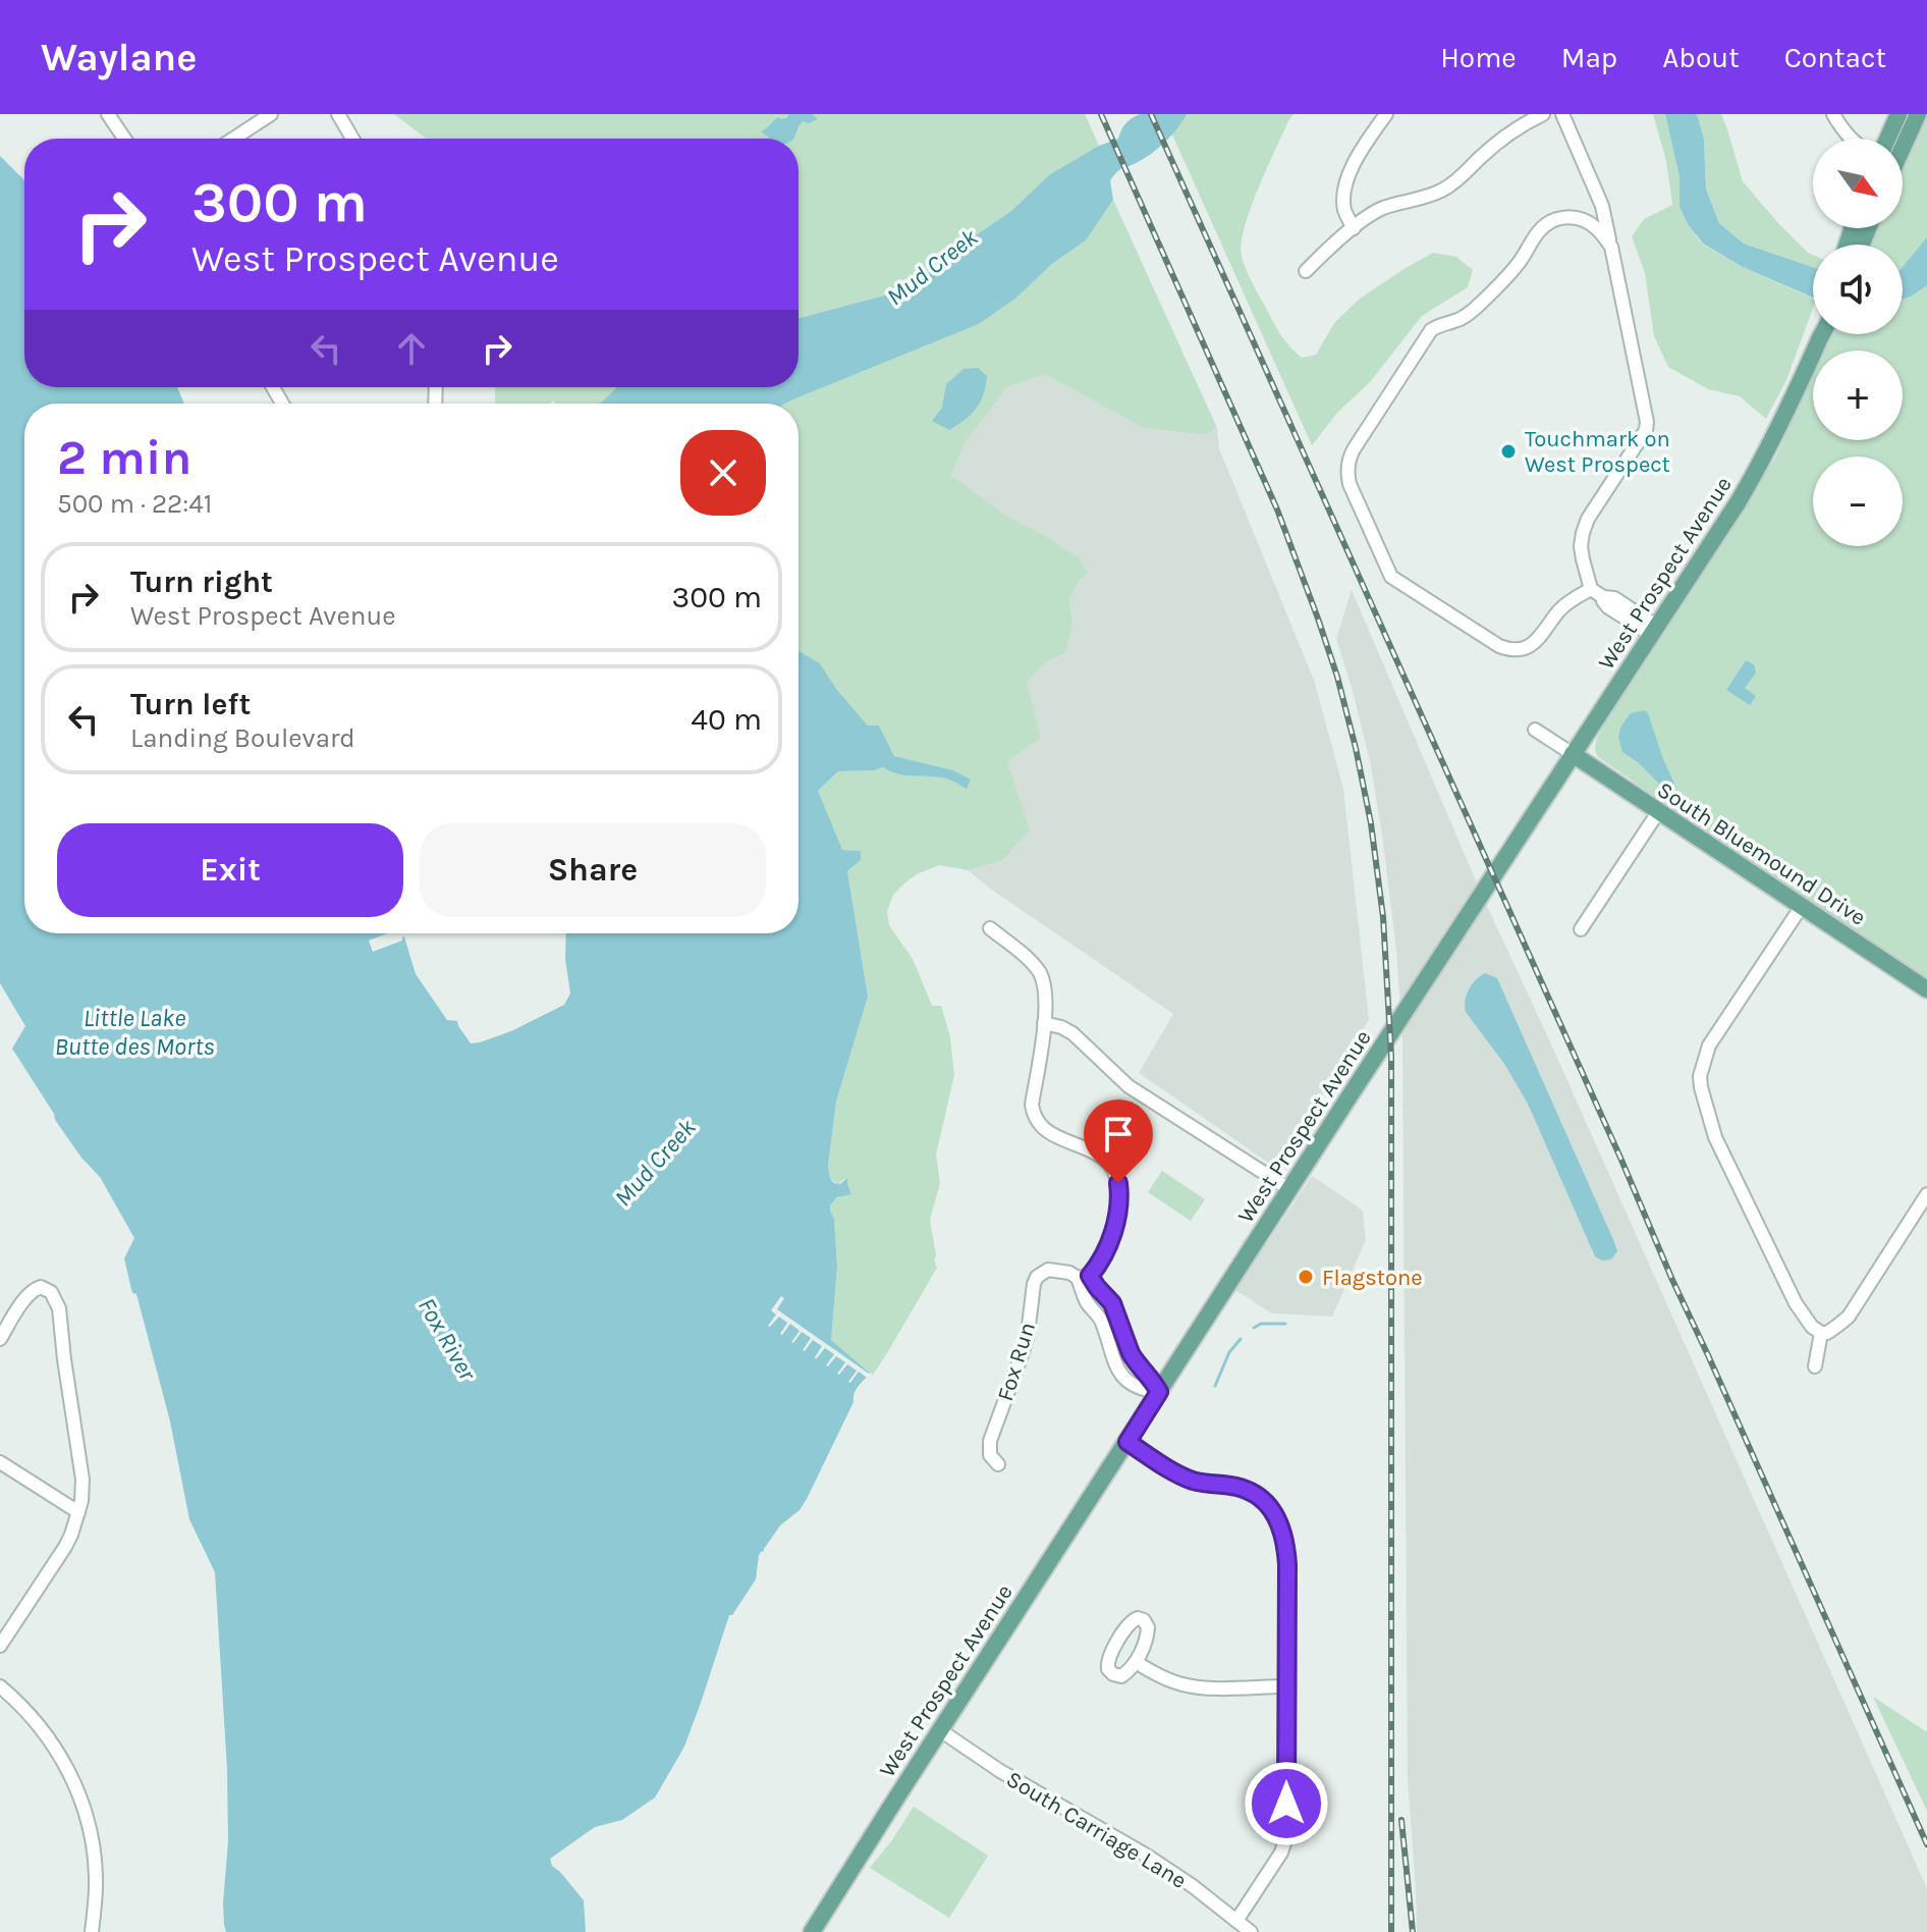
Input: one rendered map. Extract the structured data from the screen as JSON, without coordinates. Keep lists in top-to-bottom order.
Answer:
{
  "streets": {
    "main road": ["West Prospect Avenue", "South Bluemound Drive"],
    "street": ["Fox Run", "South Carriage Lane"]
  },
  "crossings": [
    ["West Prospect Avenue", "South Bluemound Drive"],
    ["West Prospect Avenue", "South Carriage Lane"]
  ],
  "water": ["Mud Creek", "Little Lake Butte des Morts", "Fox River"],
  "places": ["Touchmark on West Prospect", "Flagstone"],
  "north": "bottom right",
  "page": {
    "header": "Waylane",
    "nav": [
      "Home",
      "Map",
      "About",
      "Contact"
    ],
    "map_buttons": ["+", "−"],
    "turn": ["300 m", "West Prospect Avenue"],
    "heading": ["2 min", "500 m · 22:41"],
    "list": [
      {
        "name": "Turn right",
        "note": "West Prospect Avenue",
        "value": "300 m"
      },
      {
        "name": "Turn left",
        "note": "Landing Boulevard",
        "value": "40 m"
      }
    ],
    "buttons": ["Exit", "Share"]
  }
}
